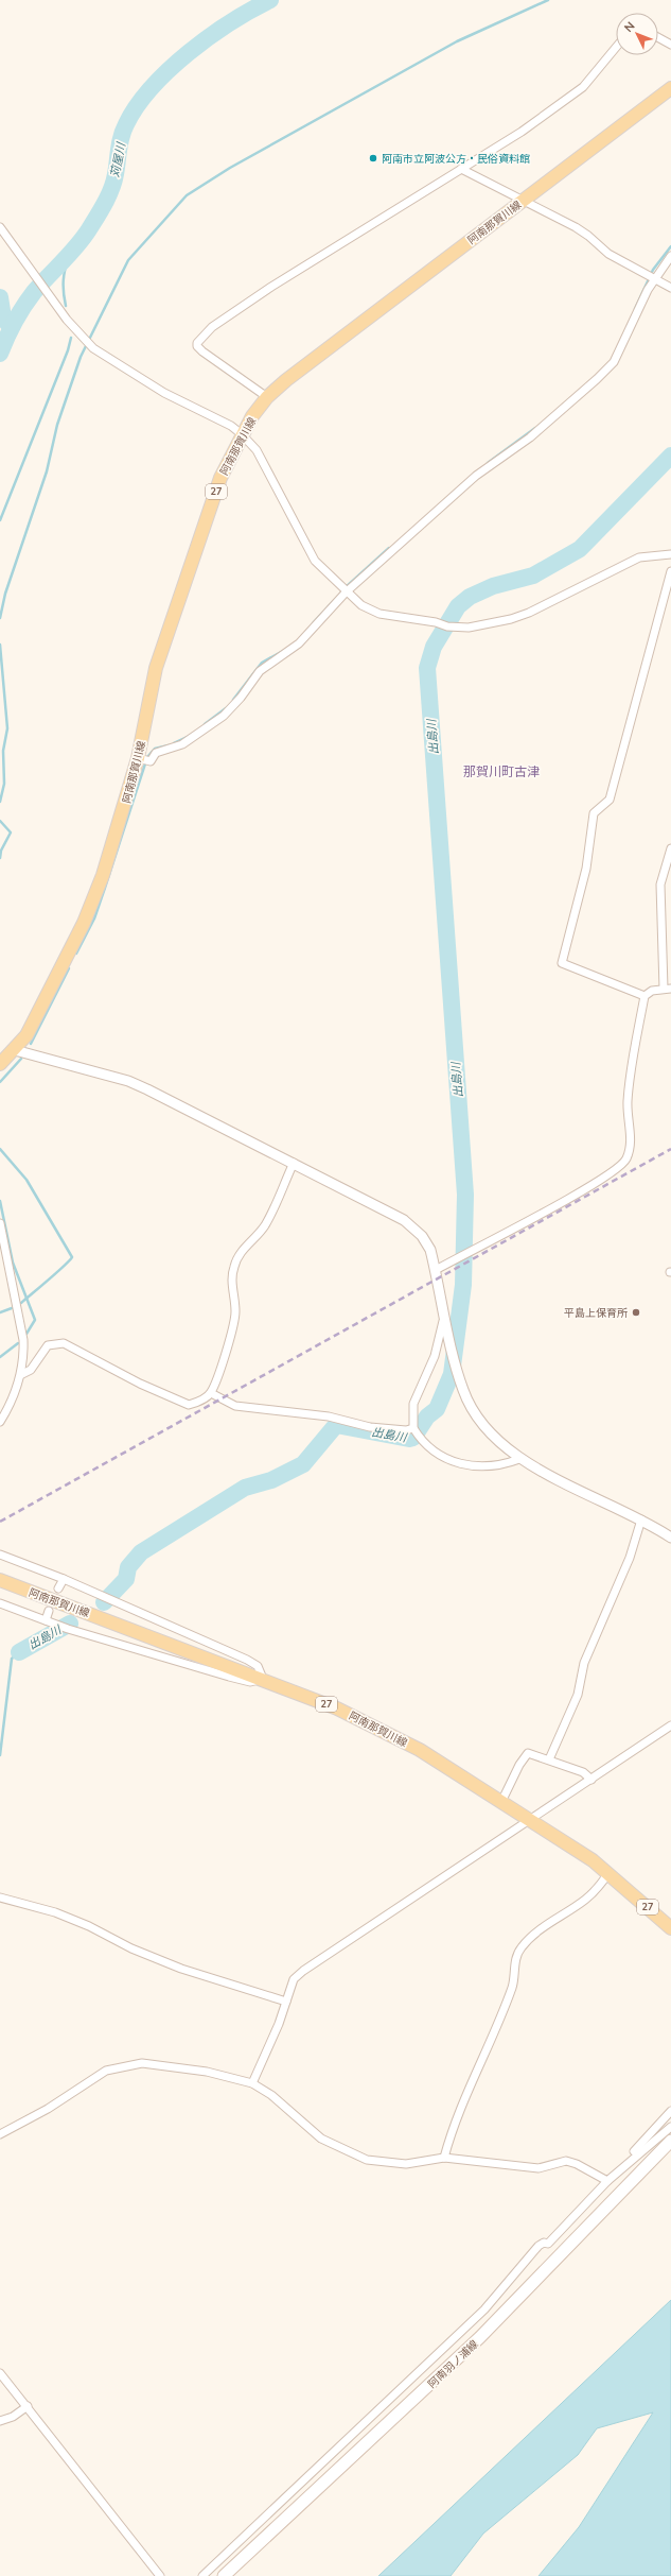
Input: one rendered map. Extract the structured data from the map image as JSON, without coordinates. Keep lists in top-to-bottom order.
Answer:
{
  "streets": {
    "main road": ["阿南那賀川線", "27", "阿南羽ノ浦線"]
  },
  "districts": ["那賀川町古津"],
  "water": ["苅屋川", "出島川"],
  "places": ["阿南市立阿波公方・民俗資料館", "平島上保育所"],
  "north": "top left"
}
